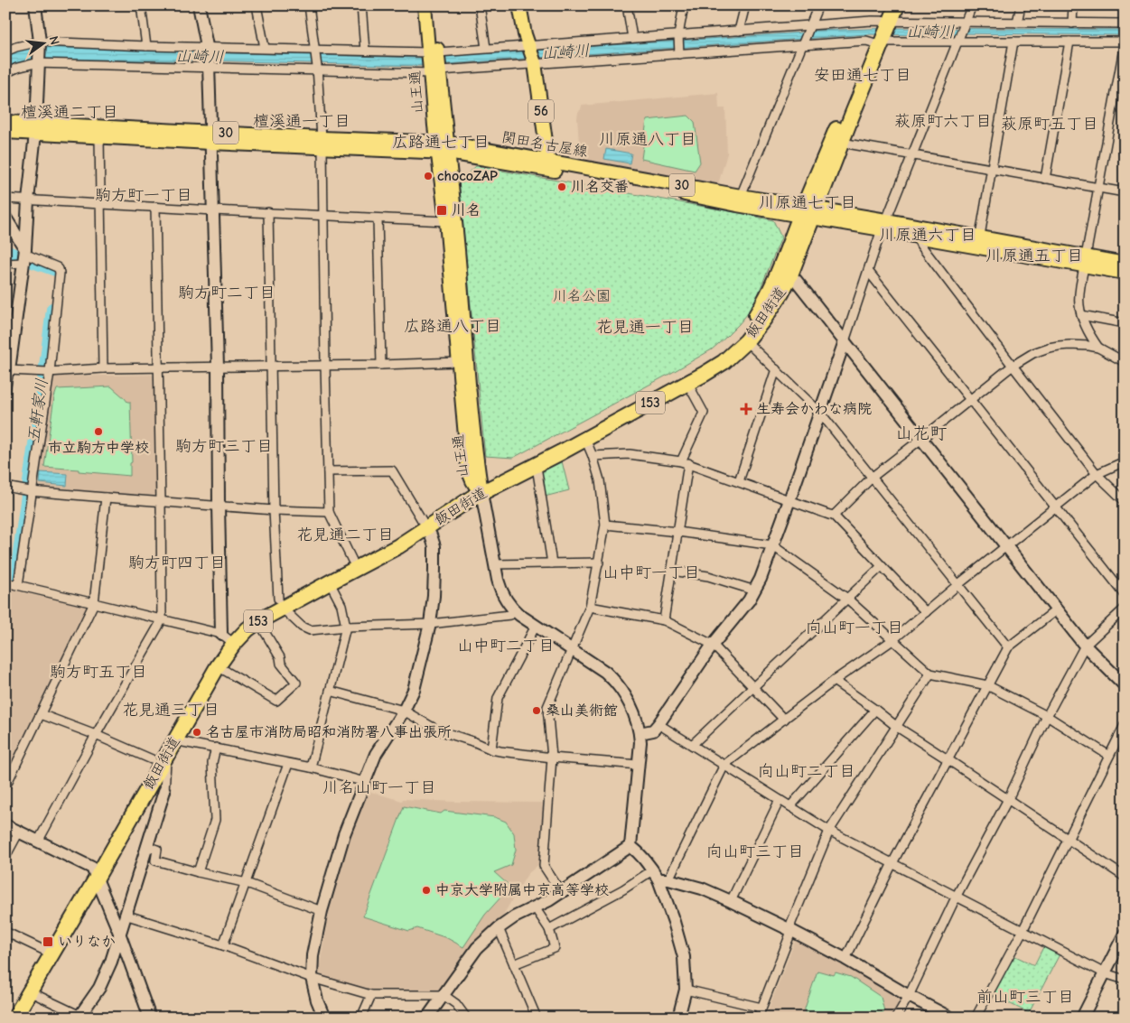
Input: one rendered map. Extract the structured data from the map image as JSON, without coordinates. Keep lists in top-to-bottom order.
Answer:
{
  "streets": {
    "highway": ["飯田街道", "153"],
    "main road": [
      "山王通",
      "56",
      "30",
      "関田名古屋線"
    ]
  },
  "crossings": [
    ["山王通", "関田名古屋線"],
    ["山王通", "飯田街道"],
    ["56", "関田名古屋線"],
    ["関田名古屋線", "飯田街道"]
  ],
  "districts": [
    "安田通七丁目",
    "檀溪通二丁目",
    "檀溪通一丁目",
    "萩原町六丁目",
    "萩原町五丁目",
    "川原通八丁目",
    "広路通七丁目",
    "駒方町一丁目",
    "川原通七丁目",
    "川原通六丁目",
    "川原通五丁目",
    "駒方町二丁目",
    "広路通八丁目",
    "花見通一丁目",
    "山花町",
    "駒方町三丁目",
    "花見通二丁目",
    "駒方町四丁目",
    "山中町一丁目",
    "向山町一丁目",
    "山中町二丁目",
    "駒方町五丁目",
    "花見通三丁目",
    "向山町二丁目",
    "川名山町一丁目",
    "向山町三丁目",
    "前山町三丁目"
  ],
  "water": ["山崎川", "五軒家川"],
  "parks": ["川名公園"],
  "places": {
    "other": [
      "chocoZAP",
      "川名交番",
      "市立駒方中学校",
      "桑山美術館",
      "名古屋市消防局昭和消防署八事出張所",
      "中京大学附属中京高等学校"
    ],
    "transit": ["川名", "いりなか"],
    "health": ["生寿会かわな病院"]
  },
  "north": "right"
}
